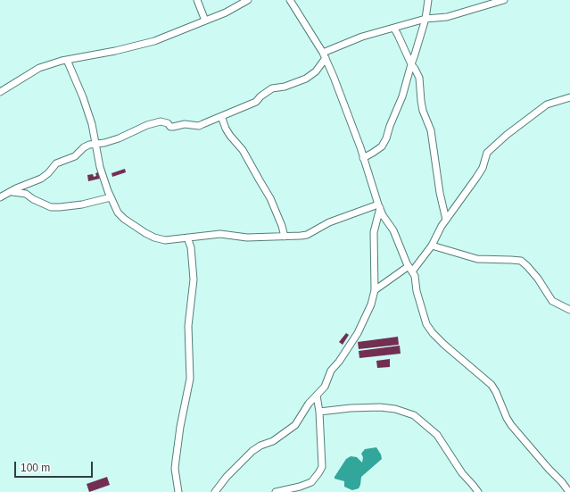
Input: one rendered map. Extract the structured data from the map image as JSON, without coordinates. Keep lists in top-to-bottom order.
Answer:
{
  "scale_bar": "100 m"
}
